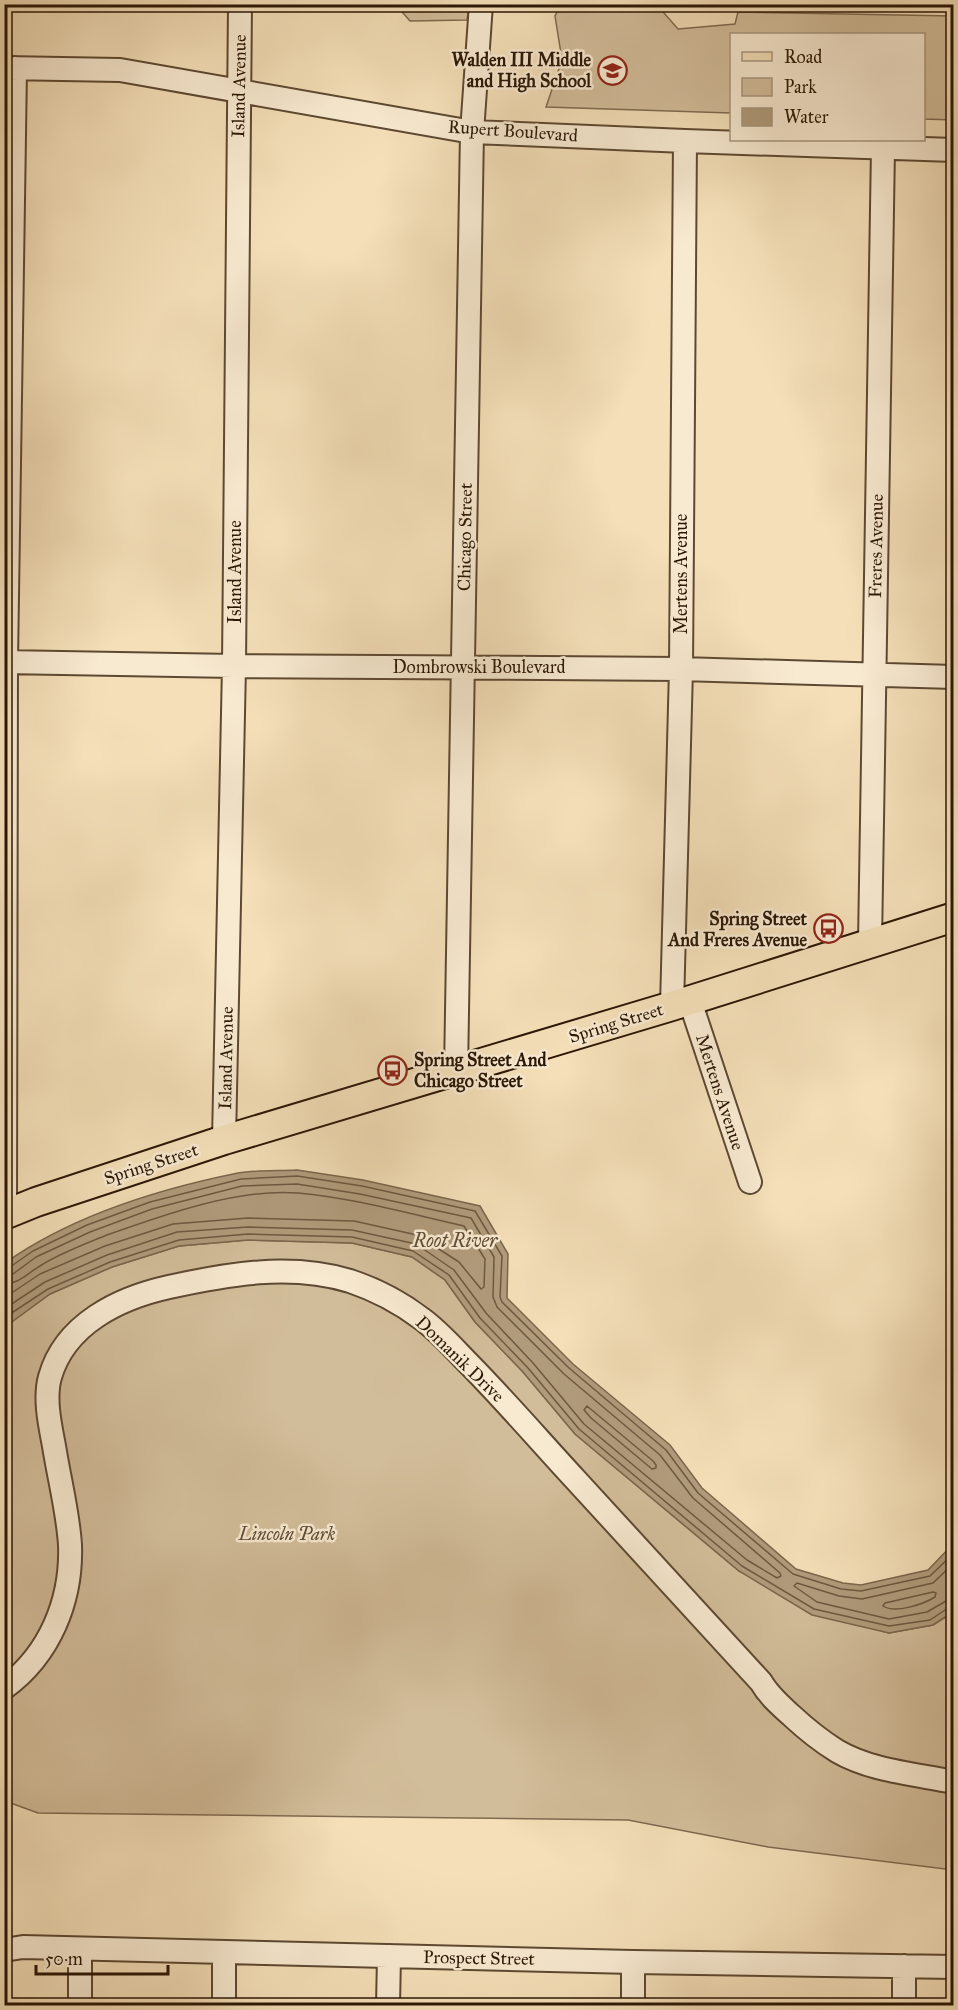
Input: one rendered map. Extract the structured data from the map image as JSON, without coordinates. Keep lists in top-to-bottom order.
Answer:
{
  "streets": {
    "main road": ["Spring Street"],
    "street": [
      "Island Avenue",
      "Rupert Boulevard",
      "Chicago Street",
      "Freres Avenue",
      "Mertens Avenue",
      "Dombrowski Boulevard",
      "Domanik Drive",
      "Prospect Street"
    ]
  },
  "crossings": [
    ["Island Avenue", "Rupert Boulevard"],
    ["Island Avenue", "Dombrowski Boulevard"],
    ["Island Avenue", "Spring Street"],
    ["Rupert Boulevard", "Chicago Street"],
    ["Rupert Boulevard", "Freres Avenue"],
    ["Rupert Boulevard", "Mertens Avenue"],
    ["Chicago Street", "Dombrowski Boulevard"],
    ["Chicago Street", "Spring Street"],
    ["Freres Avenue", "Dombrowski Boulevard"],
    ["Freres Avenue", "Spring Street"],
    ["Mertens Avenue", "Dombrowski Boulevard"],
    ["Mertens Avenue", "Spring Street"]
  ],
  "water": ["Root River"],
  "parks": ["Lincoln Park"],
  "places": {
    "school or university": ["Walden III Middle and High School"],
    "bus stop": ["Spring Street And Freres Avenue", "Spring Street And Chicago Street"]
  },
  "legend": ["Road", "Park", "Water"],
  "scale_bar": "50 m"
}
